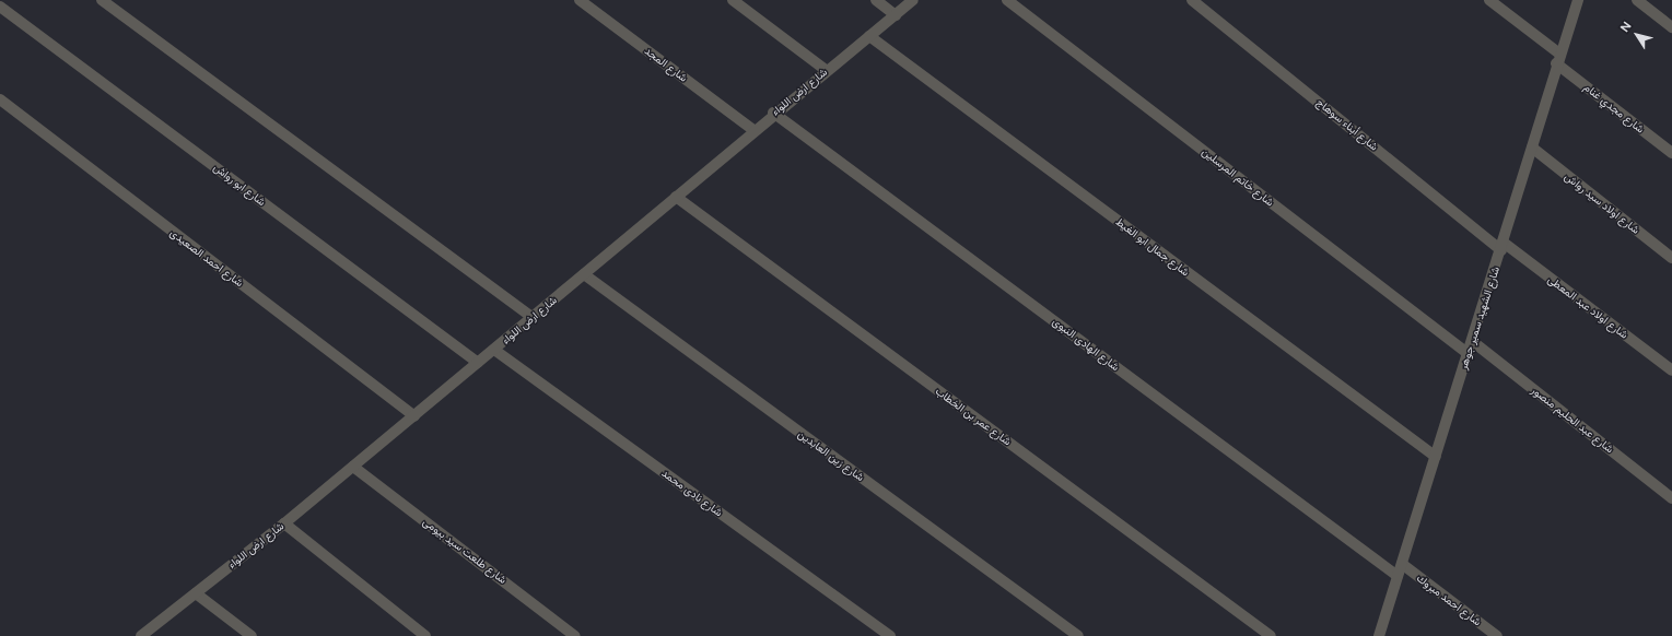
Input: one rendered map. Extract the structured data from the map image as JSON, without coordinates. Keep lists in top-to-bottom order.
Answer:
{
  "streets": {
    "street": [
      "شارع المجد",
      "شارع ارض اللواء",
      "شارع مجدي غنام",
      "شارع أبناء سوهاج",
      "شارع خاتم المرسلين",
      "شارع ابو رواش",
      "شارع اولاد سيد رواش",
      "شارع جمال ابو الغيط",
      "شارع احمد الصعيدى",
      "شارع اولاد عبد المعطى",
      "شارع الشهيد سمير جوهر",
      "شارع الهادى النبوى",
      "شارع عمر بن الخطاب",
      "شارع عبد الحليم منصور",
      "شارع زين العابدين",
      "شارع نادى محمد",
      "شارع طلعت سيد بيومى",
      "شارع احمد مبروك"
    ]
  },
  "crossings": [
    ["شارع المجد", "شارع ارض اللواء"],
    ["شارع ارض اللواء", "شارع ابو رواش"],
    ["شارع ارض اللواء", "شارع جمال ابو الغيط"],
    ["شارع ارض اللواء", "شارع احمد الصعيدى"],
    ["شارع ارض اللواء", "شارع الهادى النبوى"],
    ["شارع ارض اللواء", "شارع عمر بن الخطاب"],
    ["شارع ارض اللواء", "شارع زين العابدين"],
    ["شارع ارض اللواء", "شارع نادى محمد"],
    ["شارع ارض اللواء", "شارع طلعت سيد بيومى"],
    ["شارع مجدي غنام", "شارع الشهيد سمير جوهر"],
    ["شارع أبناء سوهاج", "شارع اولاد عبد المعطى"],
    ["شارع أبناء سوهاج", "شارع الشهيد سمير جوهر"],
    ["شارع خاتم المرسلين", "شارع الشهيد سمير جوهر"],
    ["شارع اولاد سيد رواش", "شارع الشهيد سمير جوهر"],
    ["شارع جمال ابو الغيط", "شارع الشهيد سمير جوهر"],
    ["شارع اولاد عبد المعطى", "شارع الشهيد سمير جوهر"],
    ["شارع الشهيد سمير جوهر", "شارع الهادى النبوى"],
    ["شارع الشهيد سمير جوهر", "شارع عبد الحليم منصور"],
    ["شارع الشهيد سمير جوهر", "شارع احمد مبروك"]
  ],
  "north": "top left"
}
